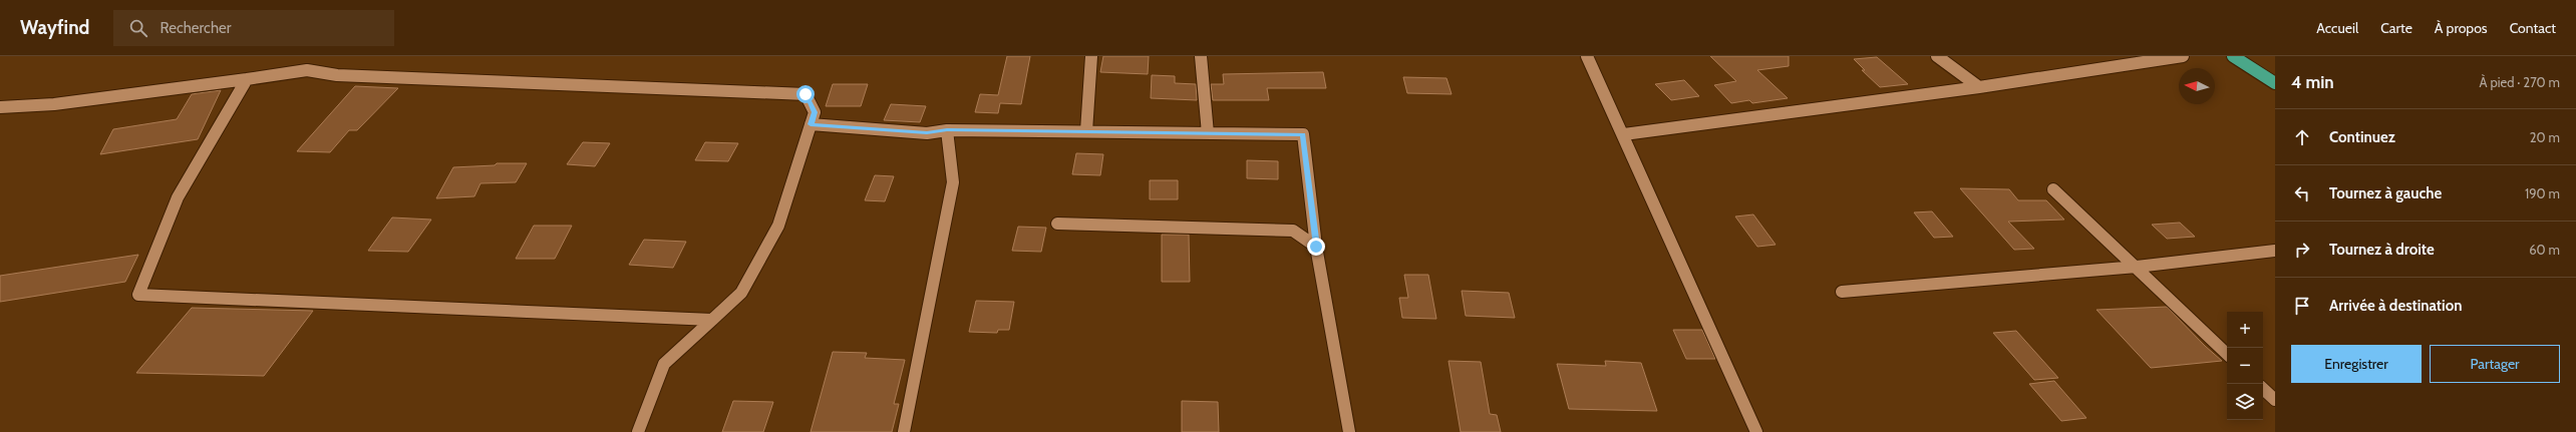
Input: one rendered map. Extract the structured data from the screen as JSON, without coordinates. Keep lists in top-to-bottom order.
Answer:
{
  "north": "left",
  "page": {
    "header": "Wayfind",
    "search": "Rechercher",
    "nav": [
      "Accueil",
      "Carte",
      "À propos",
      "Contact"
    ],
    "heading": ["4 min", "À pied · 270 m"],
    "list": [
      ["Continuez", "20 m"],
      ["Tournez à gauche", "190 m"],
      ["Tournez à droite", "60 m"],
      "Arrivée à destination"
    ],
    "map_buttons": ["+", "−"],
    "buttons": ["Enregistrer", "Partager"]
  }
}
